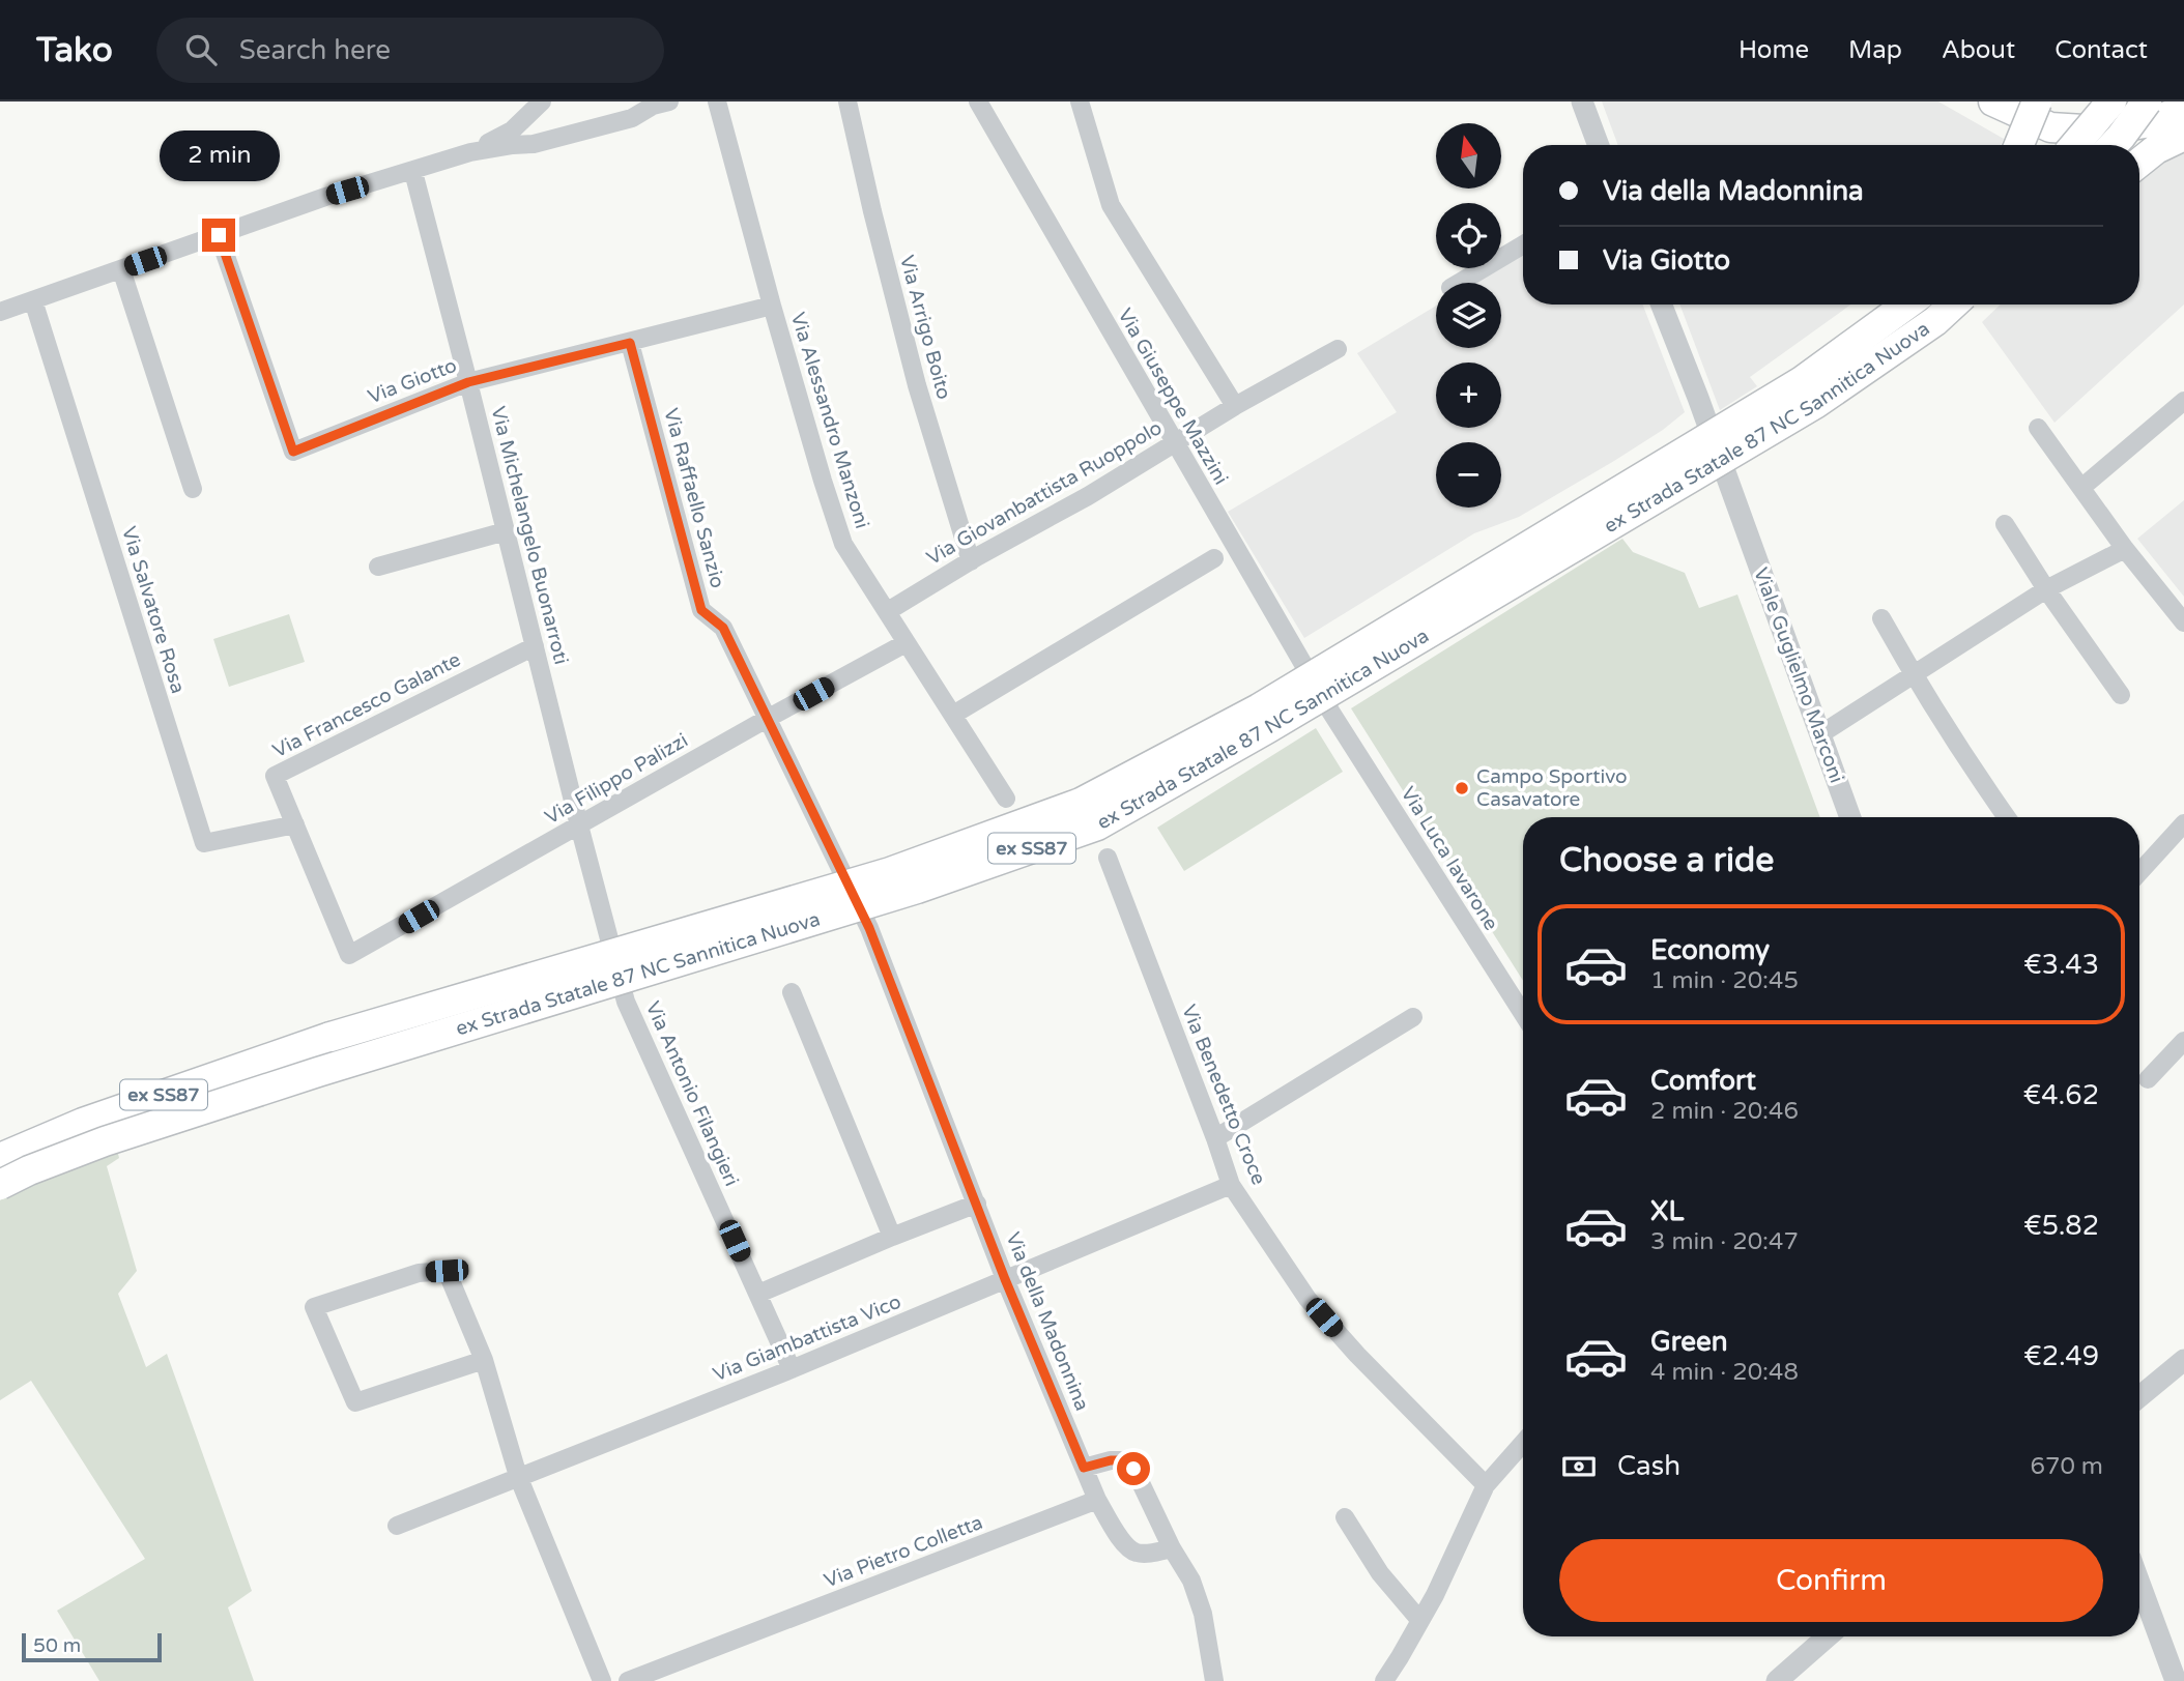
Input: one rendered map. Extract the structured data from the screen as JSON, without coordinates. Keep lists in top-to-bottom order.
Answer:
{
  "streets": {
    "highway": ["ex Strada Statale 87 NC Sannitica Nuova", "ex SS87"],
    "street": [
      "Via Arrigo Boito",
      "Via Giotto",
      "Via Giuseppe Mazzini",
      "Via Alessandro Manzoni",
      "Via Giovanbattista Ruoppolo",
      "Via Raffaello Sanzio",
      "Via Michelangelo Buonarroti",
      "Via Salvatore Rosa",
      "Viale Guglielmo Marconi",
      "Via Francesco Galante",
      "Via Filippo Palizzi",
      "Via Luca Iavarone",
      "Via Antonio Filangieri",
      "Via Benedetto Croce",
      "Via della Madonnina",
      "Via Giambattista Vico",
      "Via Pietro Colletta"
    ]
  },
  "crossings": [
    ["Via Arrigo Boito", "Via Giovanbattista Ruoppolo"],
    ["Via Giotto", "Via Alessandro Manzoni"],
    ["Via Giotto", "Via Raffaello Sanzio"],
    ["Via Giotto", "Via Michelangelo Buonarroti"],
    ["Via Giuseppe Mazzini", "Via Giovanbattista Ruoppolo"],
    ["Via Giuseppe Mazzini", "Via Luca Iavarone"],
    ["Via Alessandro Manzoni", "Via Giovanbattista Ruoppolo"],
    ["Via Alessandro Manzoni", "Via Filippo Palizzi"],
    ["Via Raffaello Sanzio", "Via Filippo Palizzi"],
    ["Via Raffaello Sanzio", "Via della Madonnina"],
    ["Via Michelangelo Buonarroti", "Via Francesco Galante"],
    ["Via Michelangelo Buonarroti", "Via Filippo Palizzi"],
    ["Via Michelangelo Buonarroti", "Via Antonio Filangieri"],
    ["Via Salvatore Rosa", "Via Francesco Galante"],
    ["Via Francesco Galante", "Via Filippo Palizzi"],
    ["Via Filippo Palizzi", "Via Antonio Filangieri"],
    ["Via Antonio Filangieri", "Via Giambattista Vico"],
    ["Via Benedetto Croce", "Via Giambattista Vico"],
    ["Via della Madonnina", "Via Giambattista Vico"],
    ["Via della Madonnina", "Via Pietro Colletta"]
  ],
  "places": ["Campo Sportivo Casavatore"],
  "scale_bar": "50 m",
  "north": "top",
  "page": {
    "header": "Tako",
    "search": "Search here",
    "nav": [
      "Home",
      "Map",
      "About",
      "Contact"
    ],
    "map_buttons": ["+", "−"],
    "bubble": "2 min",
    "banner": ["Via della Madonnina", "Via Giotto"],
    "heading": "Choose a ride",
    "list": [
      {
        "name": "Economy",
        "note": "1 min · 20:45",
        "value": "€3.43"
      },
      {
        "name": "Comfort",
        "note": "2 min · 20:46",
        "value": "€4.62"
      },
      {
        "name": "XL",
        "note": "3 min · 20:47",
        "value": "€5.82"
      },
      {
        "name": "Green",
        "note": "4 min · 20:48",
        "value": "€2.49"
      }
    ],
    "pay": ["Cash", "670 m"],
    "buttons": "Confirm",
    "scale": "50 m"
  }
}
